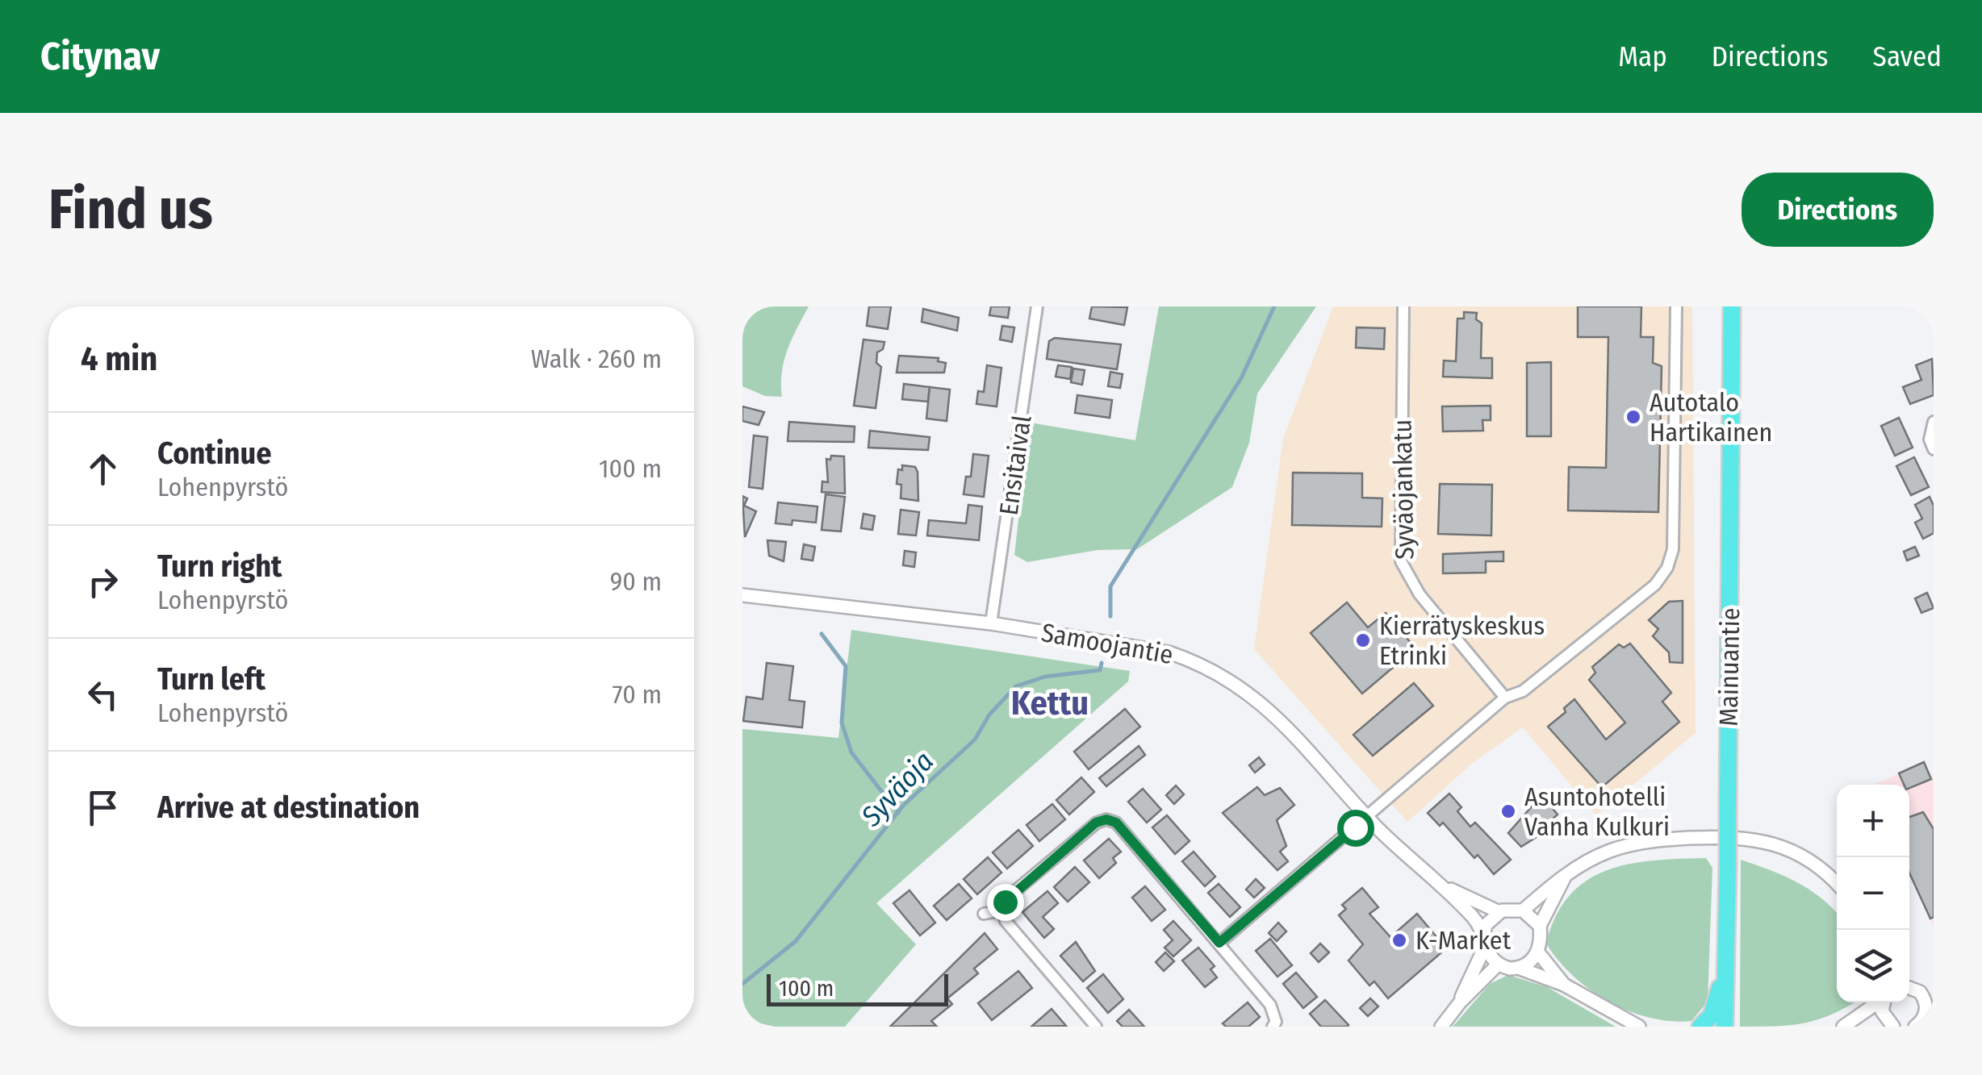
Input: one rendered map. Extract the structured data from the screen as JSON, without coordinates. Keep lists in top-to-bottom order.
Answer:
{
  "streets": {
    "highway": ["Mainuantie"],
    "street": ["Ensitaival", "Syväojankatu", "Samoojantie"]
  },
  "crossings": [
    ["Ensitaival", "Samoojantie"]
  ],
  "districts": ["Kettu"],
  "water": ["Syväoja"],
  "places": [
    "Autotalo Hartikainen",
    "Kierrätyskeskus Etrinki",
    "Asuntohotelli Vanha Kulkuri",
    "K-Market"
  ],
  "scale_bar": "100 m",
  "page": {
    "header": "Citynav",
    "nav": ["Map", "Directions", "Saved"],
    "buttons": "Directions",
    "title": "Find us",
    "heading": ["4 min", "Walk · 260 m"],
    "list": [
      ["Continue", "Lohenpyrstö", "100 m"],
      ["Turn right", "Lohenpyrstö", "90 m"],
      ["Turn left", "Lohenpyrstö", "70 m"],
      "Arrive at destination"
    ],
    "map_buttons": ["+", "−"],
    "scale": "100 m"
  }
}
